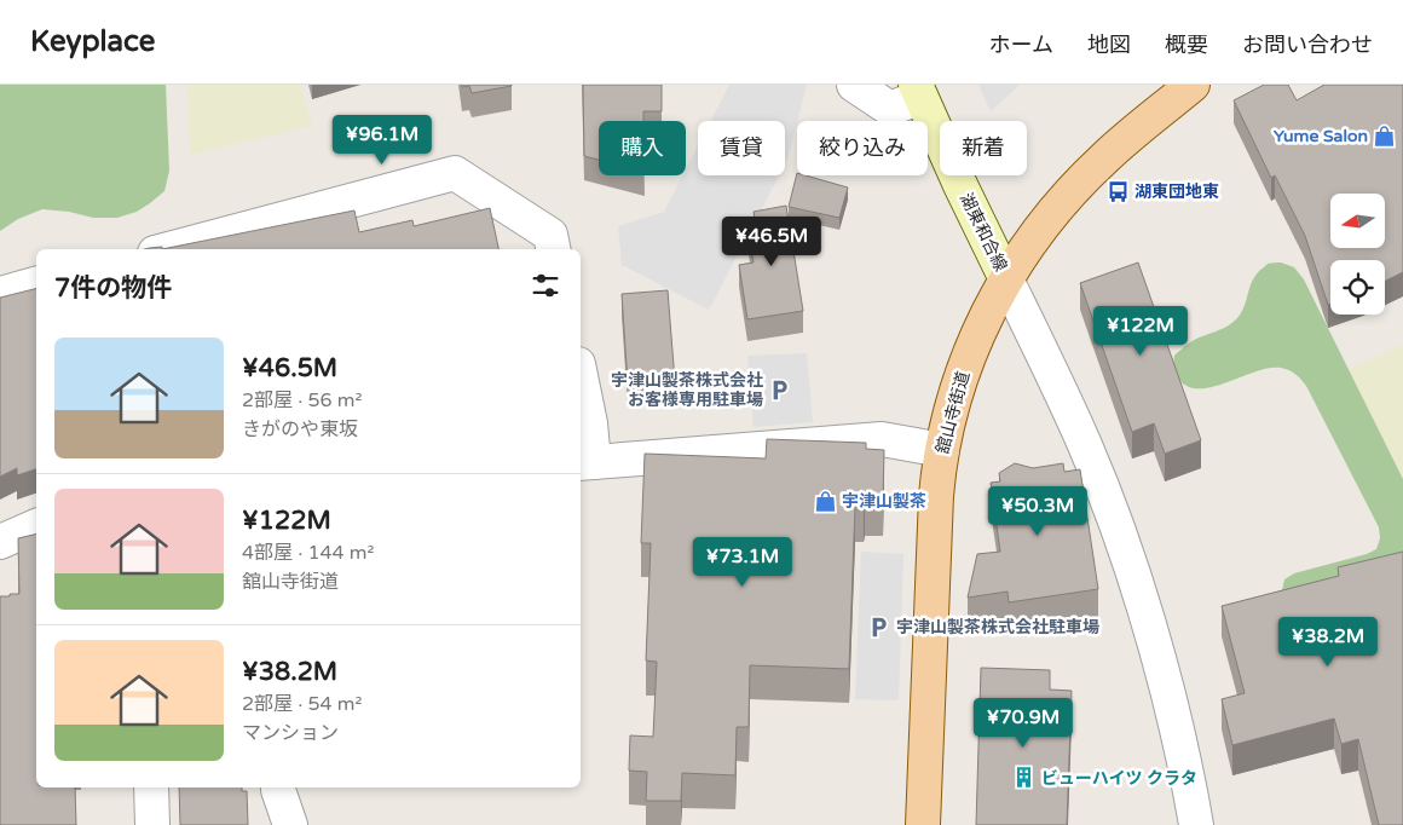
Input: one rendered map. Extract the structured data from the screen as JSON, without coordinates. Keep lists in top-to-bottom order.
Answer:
{
  "streets": {
    "main road": ["湖東和合線", "舘山寺街道"]
  },
  "crossings": [
    ["湖東和合線", "舘山寺街道"]
  ],
  "places": {
    "shop": ["Yume Salon", "宇津山製茶"],
    "bus stop": ["湖東団地東"],
    "parking": ["宇津山製茶株式会社 お客様専用駐車場", "宇津山製茶株式会社駐車場"],
    "building": ["ビューハイツ クラタ"]
  },
  "north": "left",
  "page": {
    "header": "Keyplace",
    "nav": [
      "ホーム",
      "地図",
      "概要",
      "お問い合わせ"
    ],
    "price": [
      "¥96.1M",
      "¥46.5M",
      "¥122M",
      "¥50.3M",
      "¥73.1M",
      "¥38.2M",
      "¥70.9M"
    ],
    "chip": [
      "購入",
      "賃貸",
      "絞り込み",
      "新着"
    ],
    "heading": "7件の物件",
    "list": [
      {
        "name": "¥46.5M",
        "note": "2部屋 · 56 m² · きがのや東坂"
      },
      {
        "name": "¥122M",
        "note": "4部屋 · 144 m² · 舘山寺街道"
      },
      {
        "name": "¥38.2M",
        "note": "2部屋 · 54 m² · マンション"
      }
    ]
  }
}
